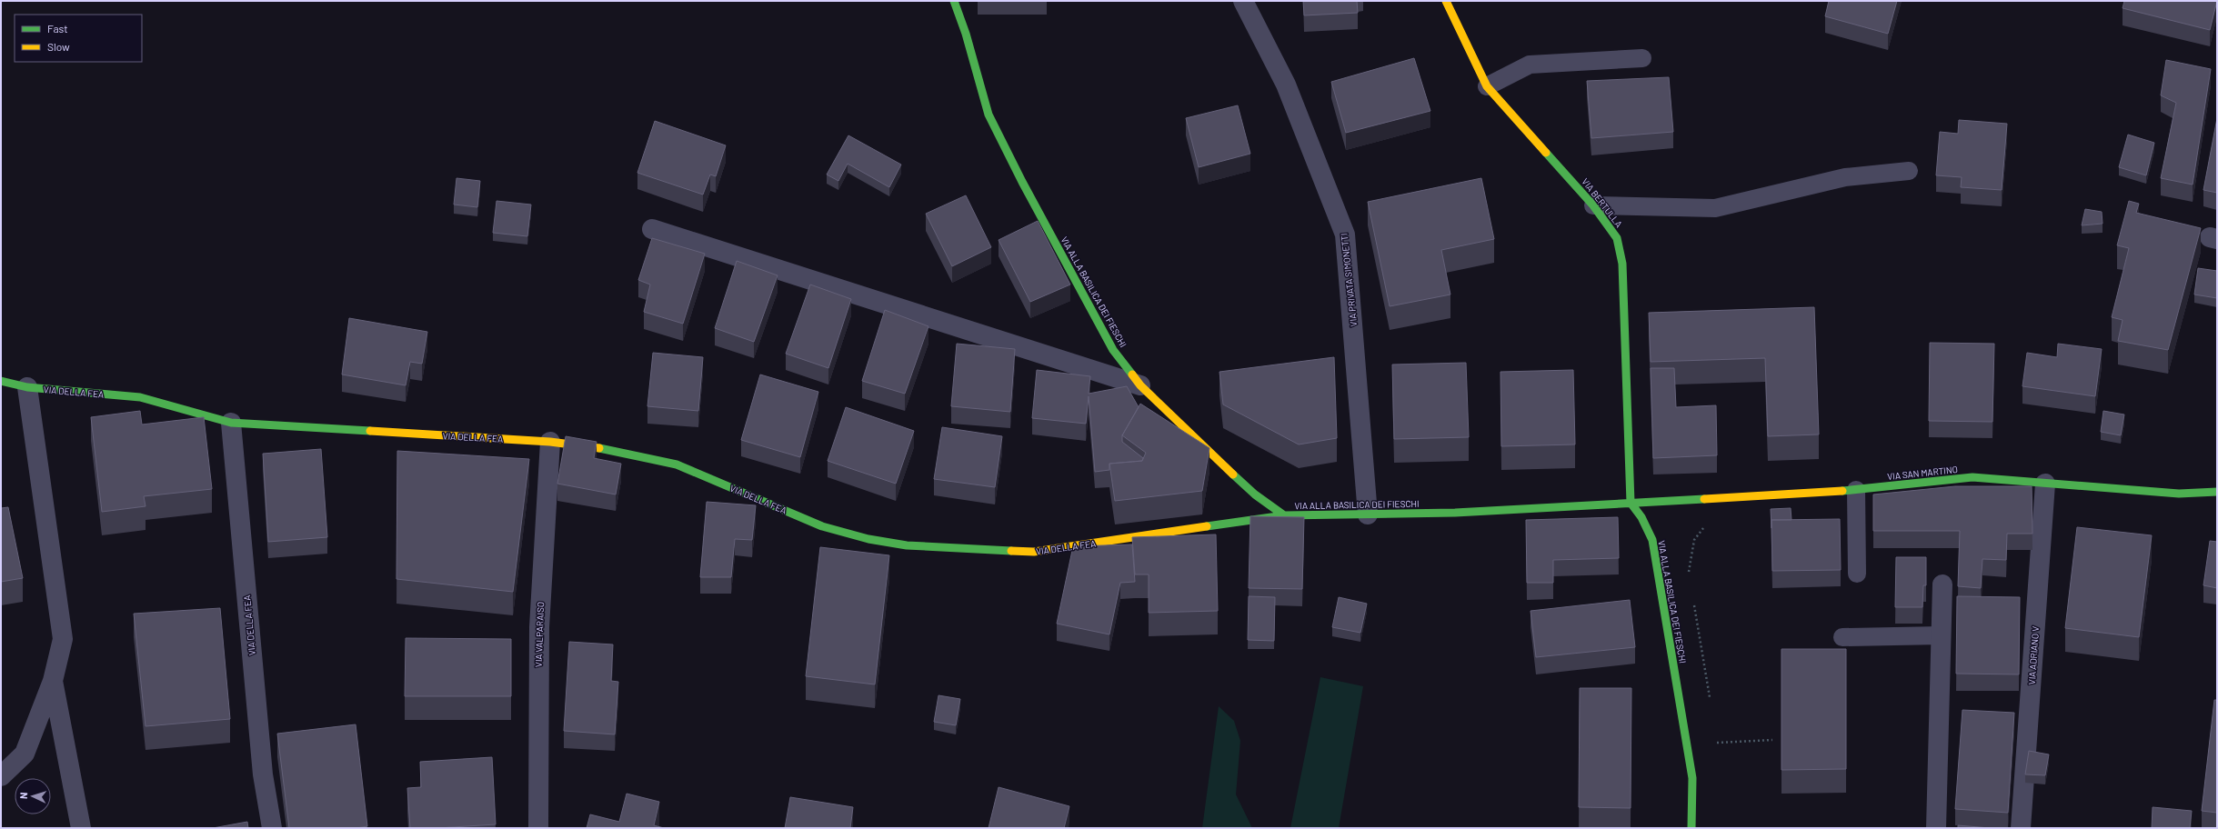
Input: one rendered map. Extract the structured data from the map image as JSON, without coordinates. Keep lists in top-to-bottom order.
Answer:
{
  "streets": {
    "street": [
      "VIA BERTULLA",
      "VIA PRIVATA SIMONETTI",
      "VIA ALLA BASILICA DEI FIESCHI",
      "VIA DELLA FEA",
      "VIA SAN MARTINO",
      "VIA VALPARAISO",
      "VIA ADRIANO V"
    ]
  },
  "crossings": [
    ["VIA BERTULLA", "VIA ALLA BASILICA DEI FIESCHI"],
    ["VIA BERTULLA", "VIA SAN MARTINO"],
    ["VIA PRIVATA SIMONETTI", "VIA ALLA BASILICA DEI FIESCHI"],
    ["VIA ALLA BASILICA DEI FIESCHI", "VIA DELLA FEA"],
    ["VIA ALLA BASILICA DEI FIESCHI", "VIA SAN MARTINO"],
    ["VIA DELLA FEA", "VIA VALPARAISO"],
    ["VIA SAN MARTINO", "VIA ADRIANO V"]
  ],
  "legend": ["Fast", "Slow"],
  "north": "left"
}
